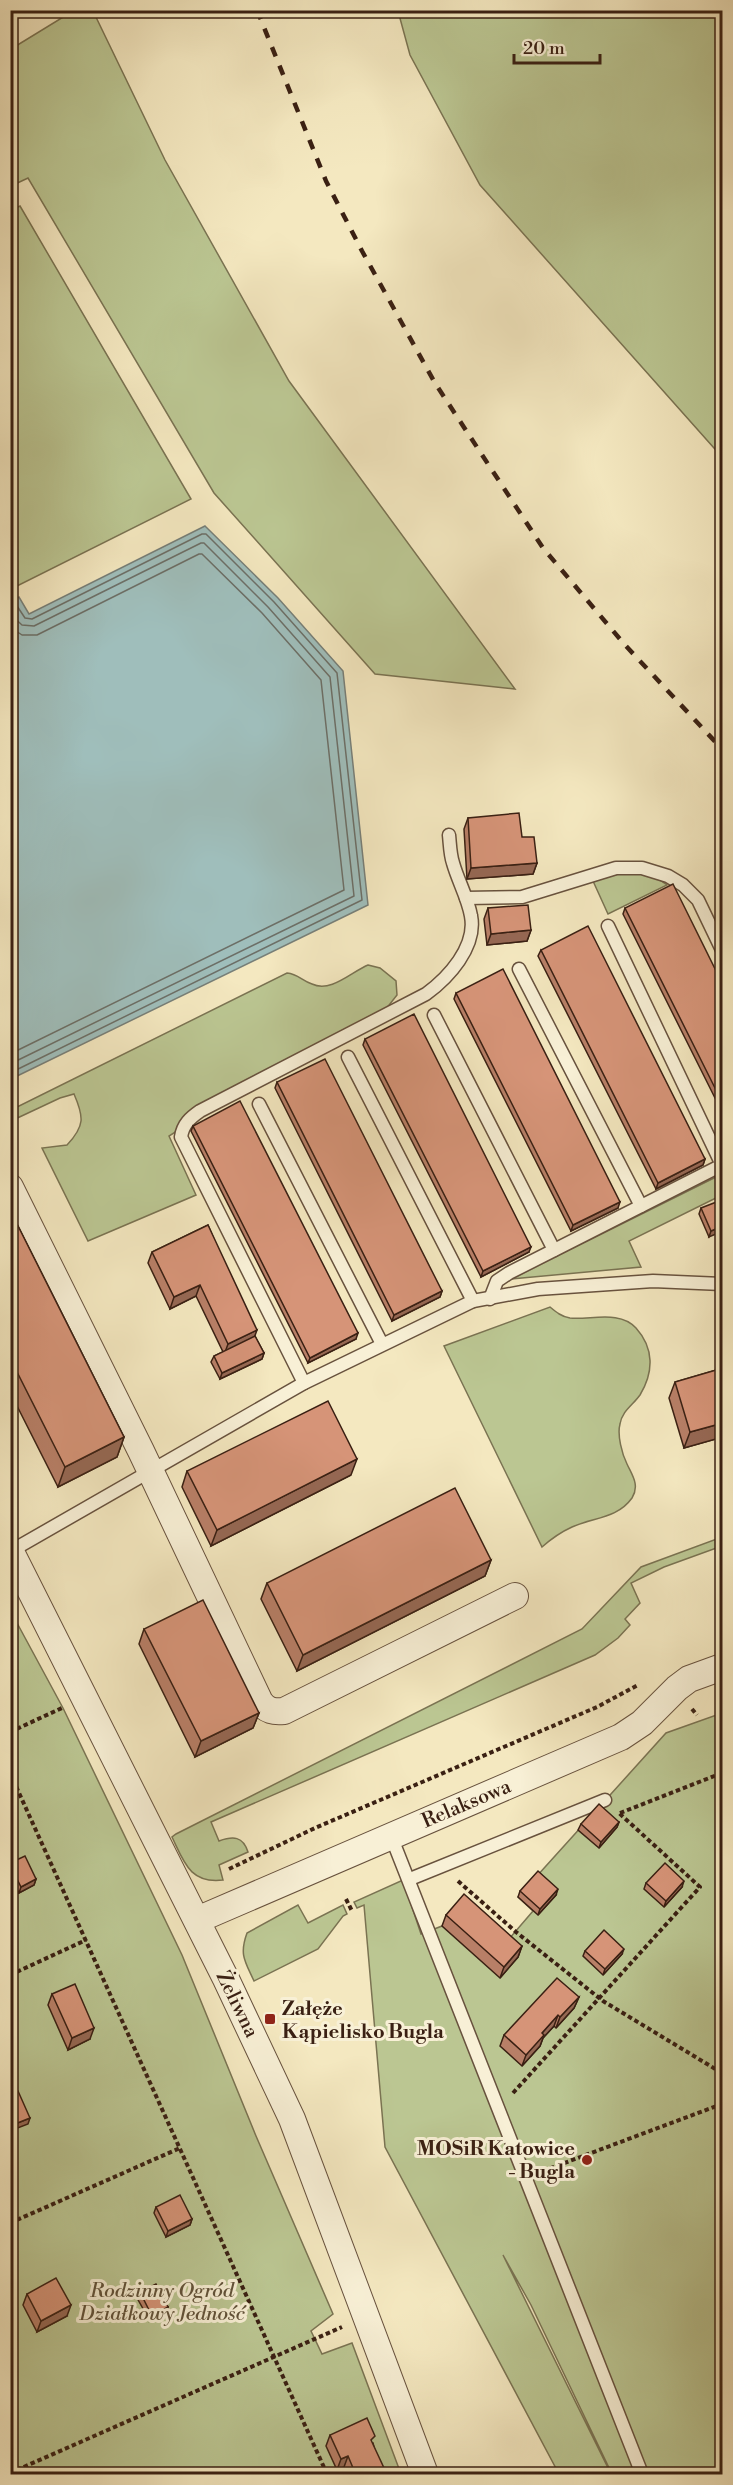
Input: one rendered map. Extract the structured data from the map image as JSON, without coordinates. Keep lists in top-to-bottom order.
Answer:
{
  "streets": {
    "street": ["Relaksowa", "Żeliwna"]
  },
  "crossings": [
    ["Relaksowa", "Żeliwna"]
  ],
  "parks": ["Rodzinny Ogród Działkowy Jedność"],
  "places": {
    "transit": ["Załęże Kąpielisko Bugla"],
    "other": ["MOSiR Katowice - Bugla"]
  },
  "scale_bar": "20 m"
}
